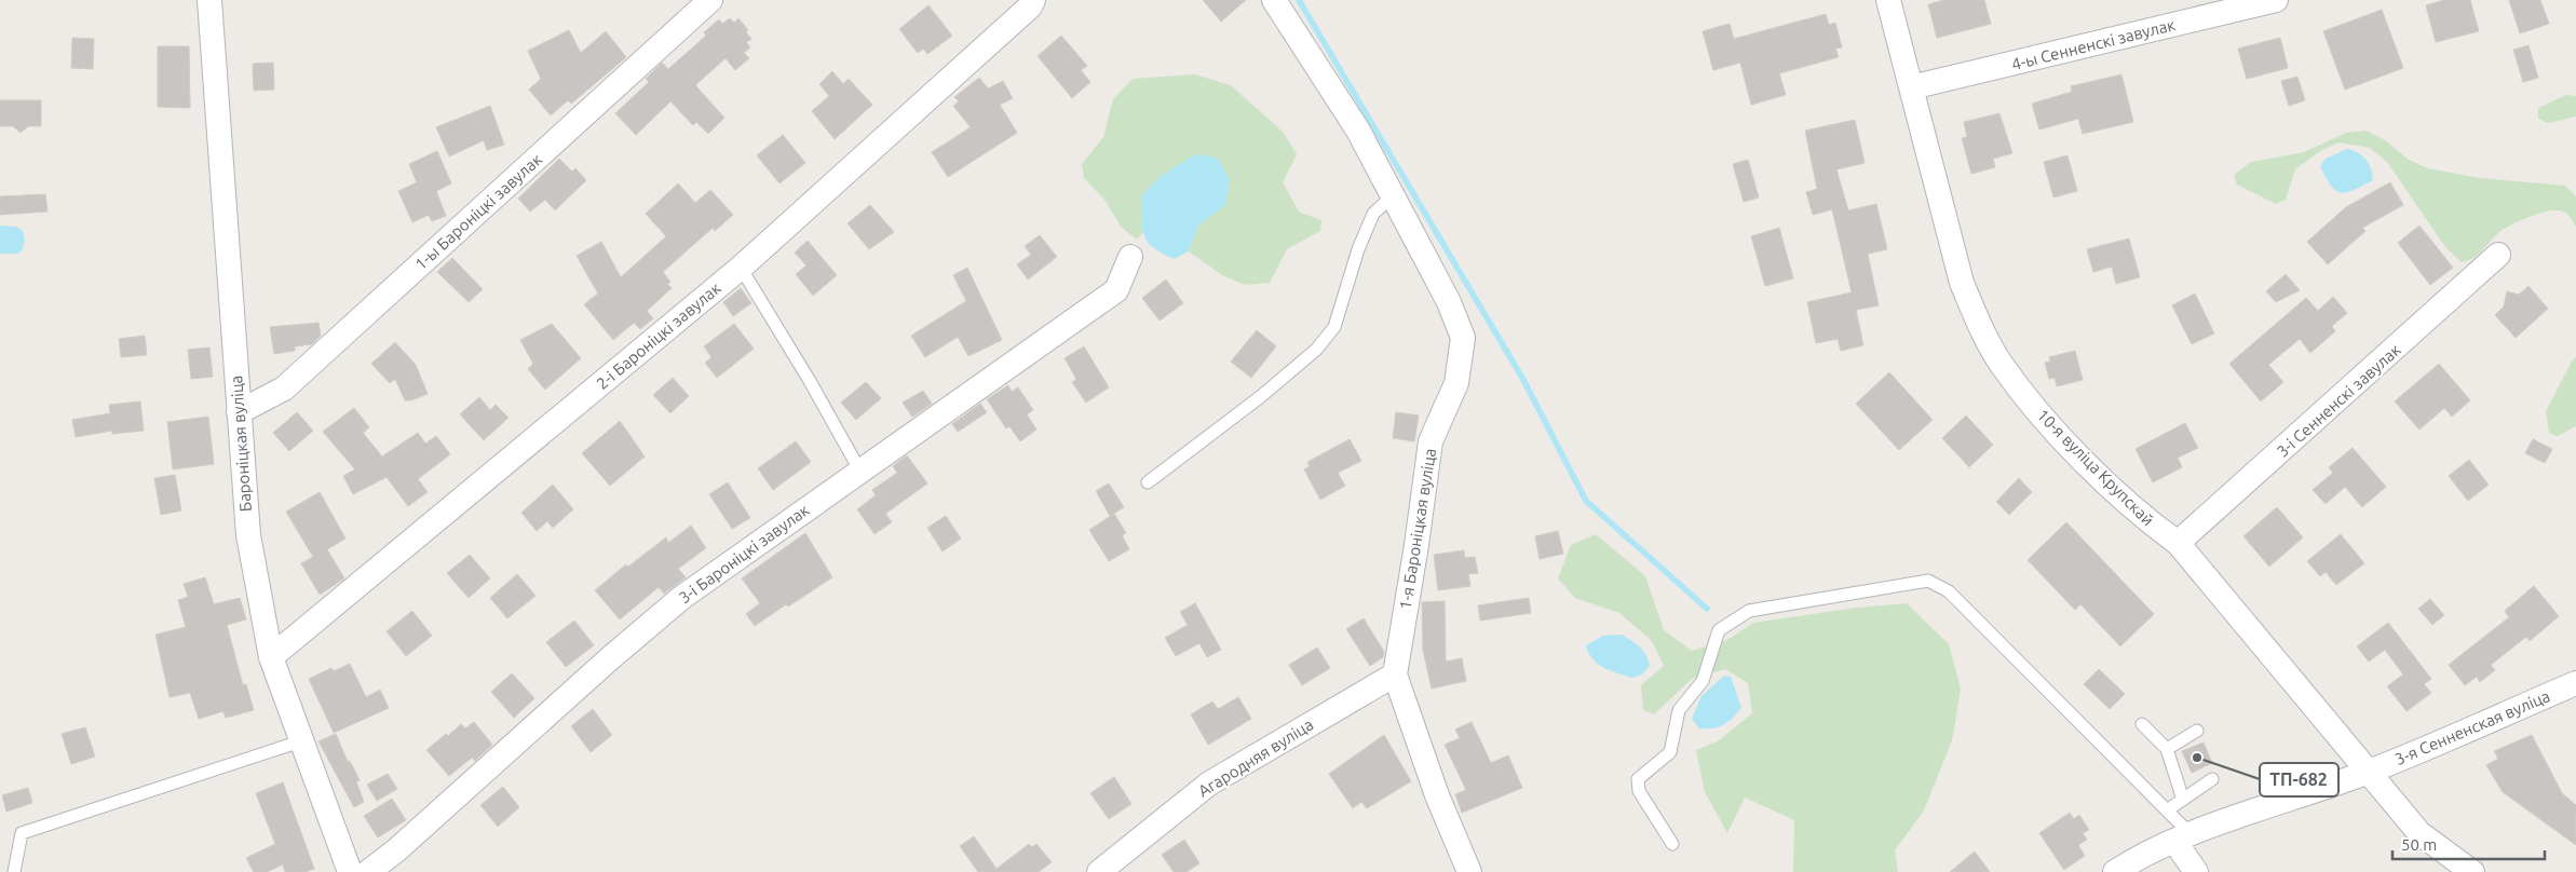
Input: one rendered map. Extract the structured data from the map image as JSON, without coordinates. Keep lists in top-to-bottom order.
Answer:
{
  "streets": {
    "street": [
      "4-ы Сенненскі завулак",
      "1-ы Бароніцкі завулак",
      "2-і Бароніцкі завулак",
      "3-і Сенненскі завулак",
      "Бароніцкая вуліца",
      "10-я вуліца Крупскай",
      "1-я Бароніцкая вуліца",
      "3-і Бароніцкі завулак",
      "3-я Сенненская вуліца",
      "Агародняя вуліца"
    ]
  },
  "crossings": [
    ["4-ы Сенненскі завулак", "10-я вуліца Крупскай"],
    ["1-ы Бароніцкі завулак", "Бароніцкая вуліца"],
    ["2-і Бароніцкі завулак", "Бароніцкая вуліца"],
    ["3-і Сенненскі завулак", "10-я вуліца Крупскай"],
    ["10-я вуліца Крупскай", "3-я Сенненская вуліца"],
    ["1-я Бароніцкая вуліца", "Агародняя вуліца"]
  ],
  "places": ["ТП-682"],
  "scale_bar": "50 m"
}
